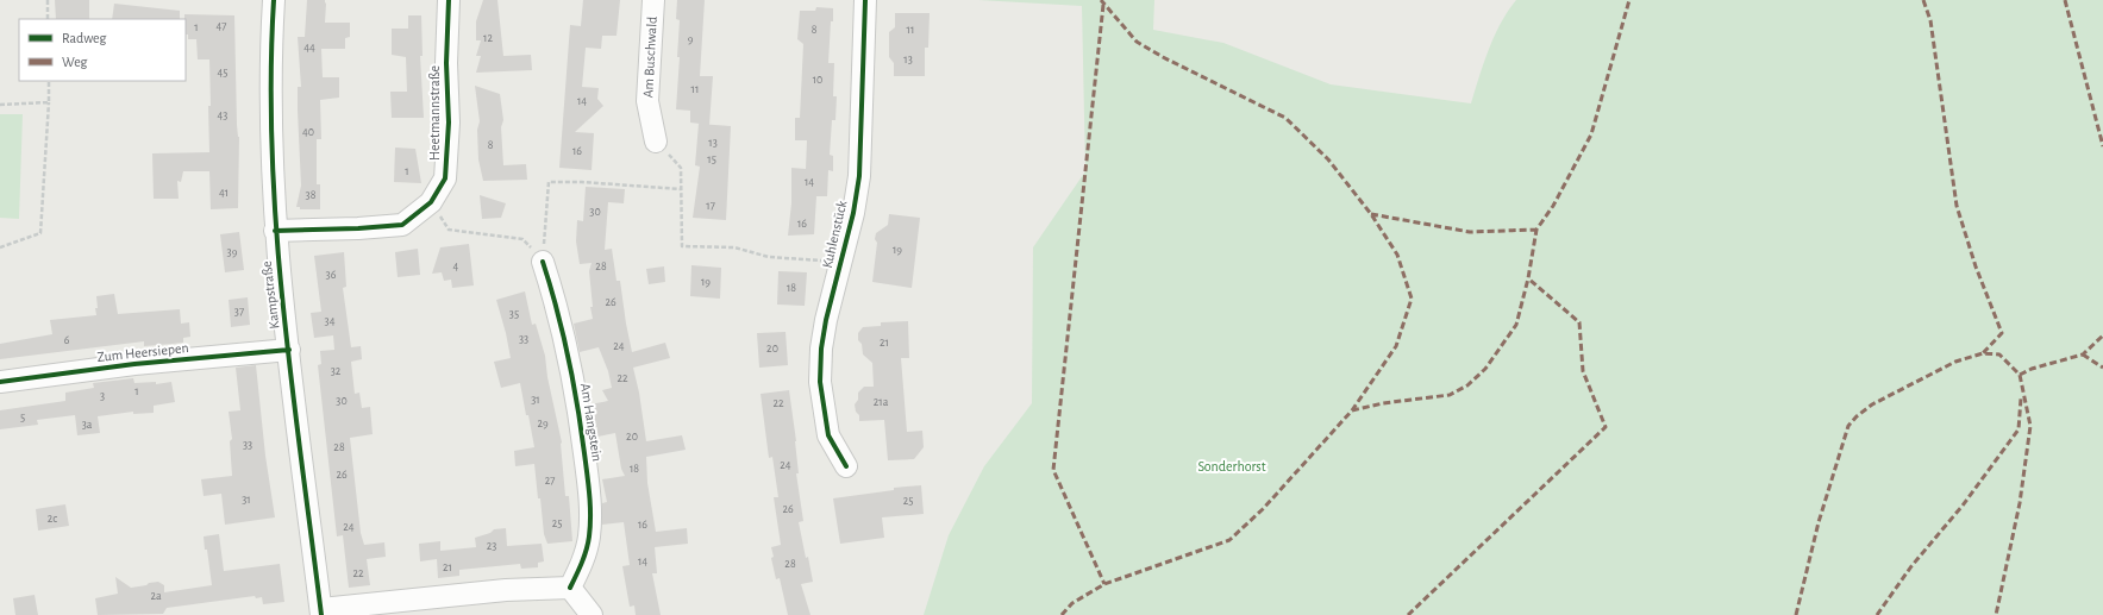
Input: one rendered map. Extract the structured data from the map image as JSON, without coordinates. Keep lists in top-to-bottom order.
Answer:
{
  "streets": {
    "street": [
      "Am Buschwald",
      "Heetmannstraße",
      "Kuhlenstück",
      "Kampstraße",
      "Zum Heersiepen",
      "Am Hangstein"
    ]
  },
  "crossings": [
    ["Heetmannstraße", "Kampstraße"],
    ["Kampstraße", "Zum Heersiepen"]
  ],
  "parks": ["Sonderhorst"],
  "house_numbers": [
    "47",
    "1",
    "8",
    "11",
    "12",
    "9",
    "44",
    "13",
    "45",
    "10",
    "11",
    "14",
    "43",
    "40",
    "13",
    "8",
    "16",
    "15",
    "1",
    "14",
    "41",
    "38",
    "17",
    "30",
    "16",
    "19",
    "39",
    "4",
    "28",
    "36",
    "19",
    "18",
    "26",
    "37",
    "35",
    "34",
    "33",
    "6",
    "21",
    "24",
    "20",
    "32",
    "22",
    "1",
    "3",
    "31",
    "30",
    "21a",
    "22",
    "5",
    "29",
    "3a",
    "20",
    "33",
    "28",
    "24",
    "18",
    "26",
    "27",
    "31",
    "25",
    "26",
    "2c",
    "25",
    "16",
    "24",
    "23",
    "14",
    "28",
    "21",
    "22",
    "2a"
  ],
  "legend": ["Radweg", "Weg"]
}
